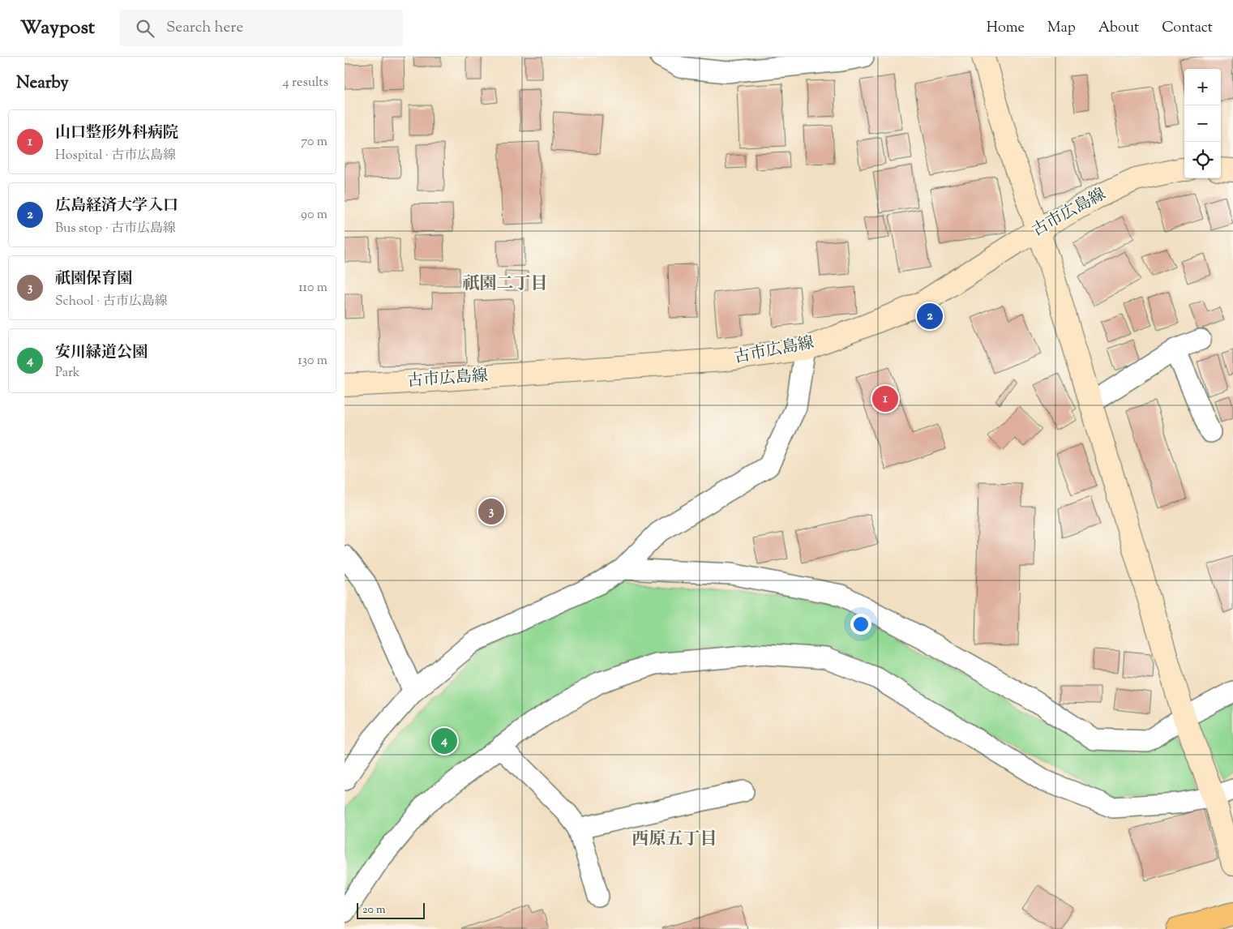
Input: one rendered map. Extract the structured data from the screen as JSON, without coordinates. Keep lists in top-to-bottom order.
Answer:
{
  "streets": {
    "main road": ["古市広島線"]
  },
  "districts": ["祇園二丁目", "西原五丁目"],
  "scale_bar": "20 m",
  "page": {
    "header": "Waypost",
    "search": "Search here",
    "nav": [
      "Home",
      "Map",
      "About",
      "Contact"
    ],
    "heading": ["Nearby", "4 results"],
    "map_buttons": ["+", "−"],
    "list": [
      {
        "mark": "1",
        "name": "山口整形外科病院",
        "note": "Hospital · 古市広島線",
        "value": "70 m"
      },
      {
        "mark": "2",
        "name": "広島経済大学入口",
        "note": "Bus stop · 古市広島線",
        "value": "90 m"
      },
      {
        "mark": "3",
        "name": "祇園保育園",
        "note": "School · 古市広島線",
        "value": "110 m"
      },
      {
        "mark": "4",
        "name": "安川緑道公園",
        "note": "Park",
        "value": "130 m"
      }
    ],
    "pins": [
      "2",
      "1",
      "3",
      "4"
    ],
    "scale": "20 m"
  }
}
